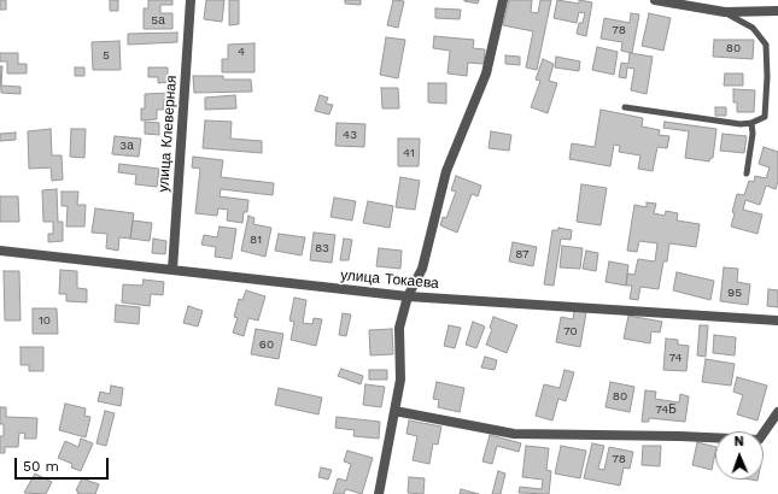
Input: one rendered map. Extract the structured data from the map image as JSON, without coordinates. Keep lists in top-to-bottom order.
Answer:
{
  "streets": {
    "street": ["улица Клеверная", "улица Токаева"]
  },
  "crossings": [
    ["улица Клеверная", "улица Токаева"]
  ],
  "house_numbers": [
    "5а",
    "78",
    "80",
    "4",
    "5",
    "43",
    "3а",
    "41",
    "81",
    "83",
    "87",
    "95",
    "10",
    "70",
    "60",
    "74",
    "80",
    "74Б",
    "78"
  ],
  "scale_bar": "50 m",
  "north": "top"
}
